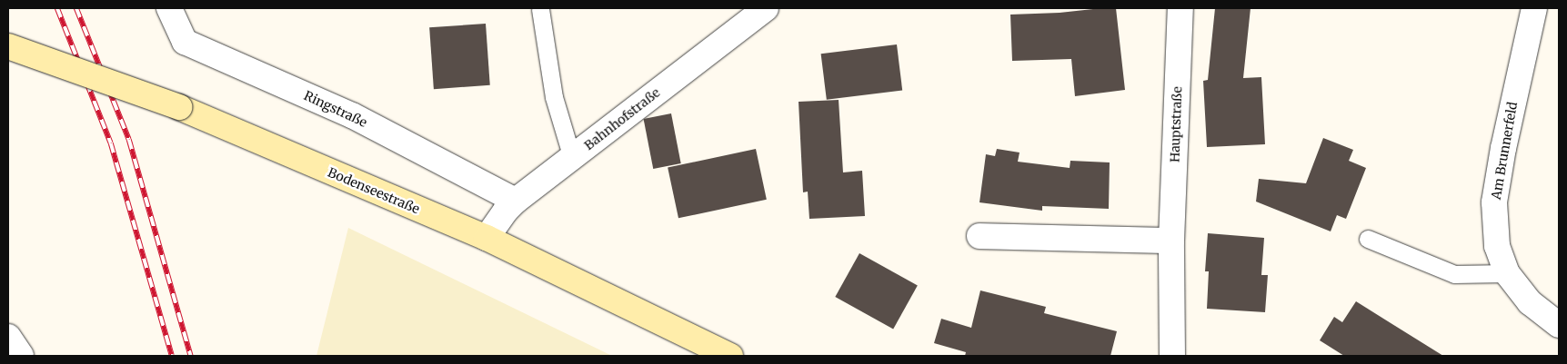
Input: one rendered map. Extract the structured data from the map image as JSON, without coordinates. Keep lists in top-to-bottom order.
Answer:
{
  "streets": {
    "main road": ["Bodenseestraße"],
    "street": [
      "Ringstraße",
      "Bahnhofstraße",
      "Hauptstraße",
      "Am Brunnerfeld"
    ]
  },
  "crossings": [
    ["Ringstraße", "Bahnhofstraße"],
    ["Bahnhofstraße", "Bodenseestraße"]
  ]
}
